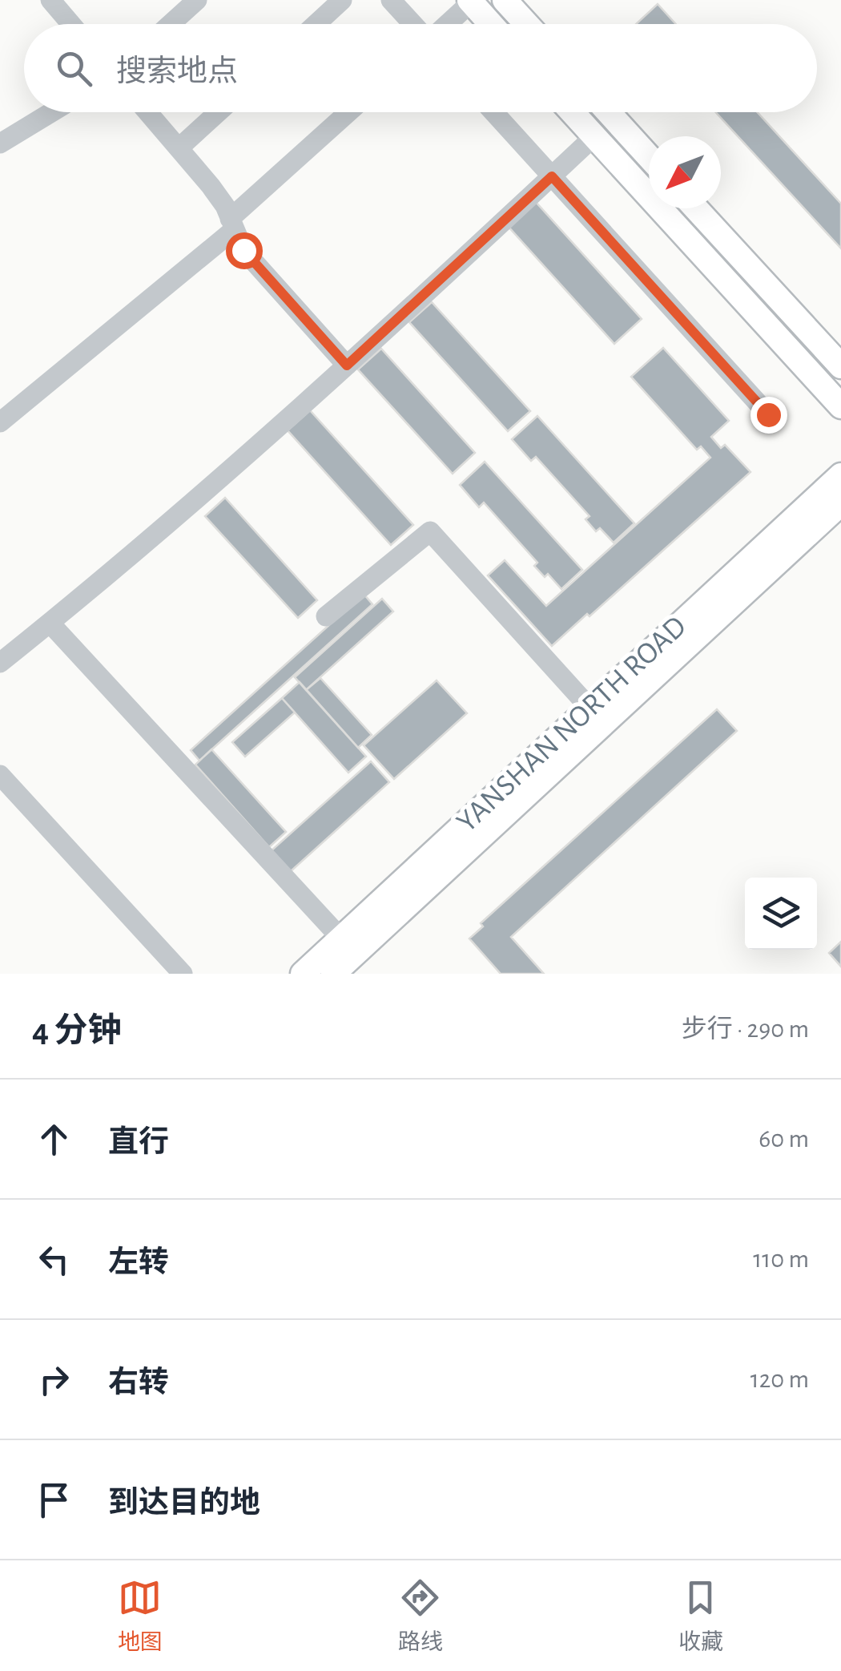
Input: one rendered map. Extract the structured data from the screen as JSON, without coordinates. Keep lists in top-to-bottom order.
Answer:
{
  "streets": {
    "main road": ["YANSHAN NORTH ROAD"]
  },
  "north": "bottom left",
  "page": {
    "search": "搜索地点",
    "heading": ["4 分钟", "步行 · 290 m"],
    "list": [
      ["直行", "60 m"],
      ["左转", "110 m"],
      ["右转", "120 m"],
      "到达目的地"
    ],
    "nav": ["地图", "路线", "收藏"]
  }
}
